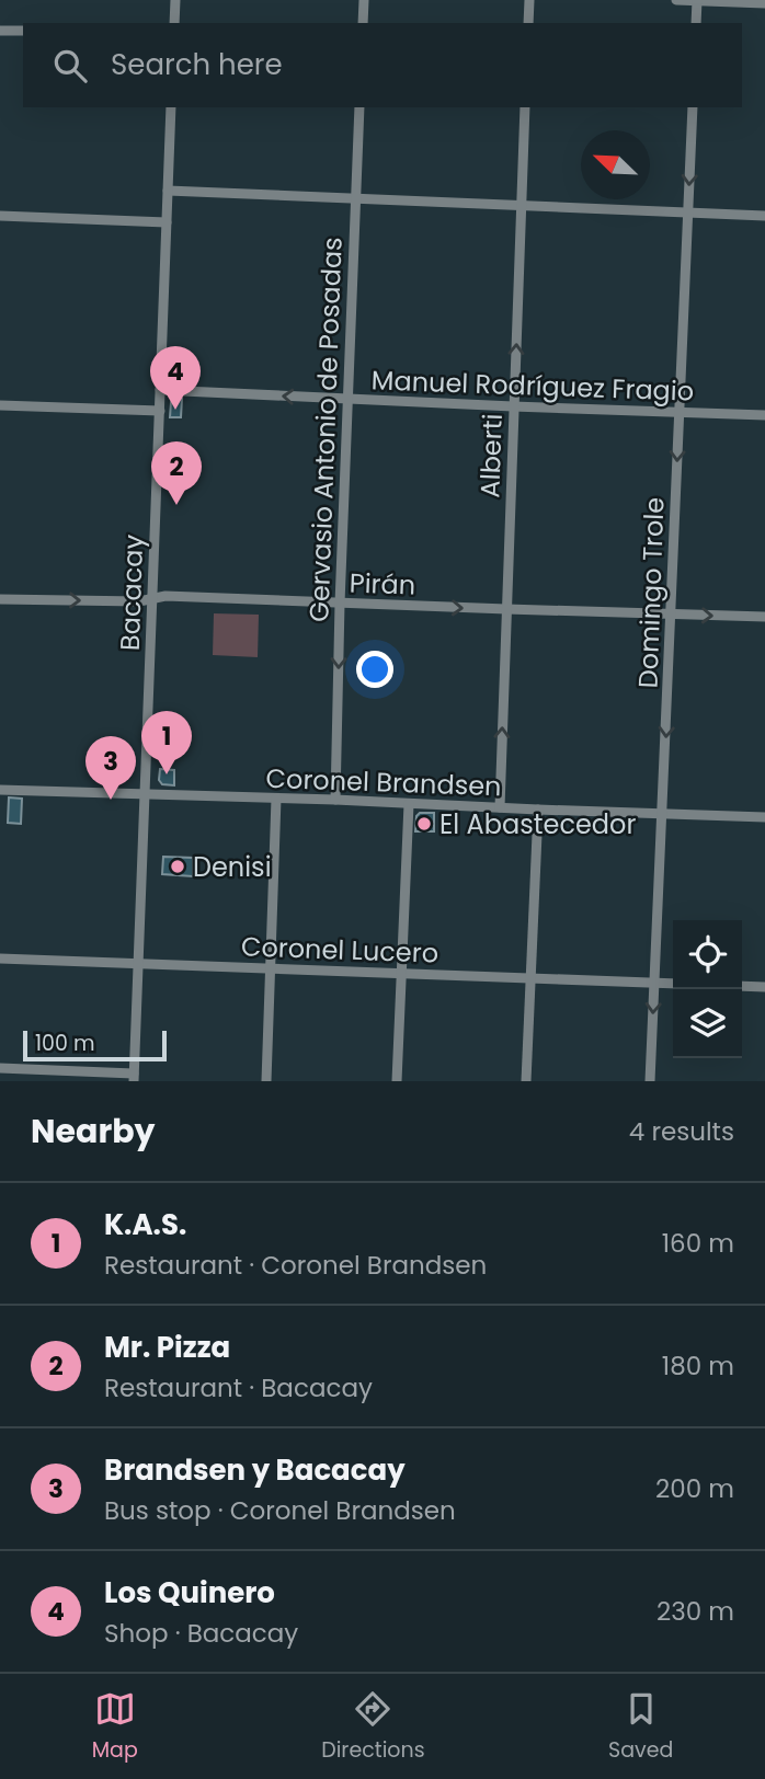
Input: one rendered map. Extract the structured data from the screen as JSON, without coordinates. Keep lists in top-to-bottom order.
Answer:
{
  "streets": {
    "street": [
      "Manuel Rodríguez Fragio",
      "Gervasio Antonio de Posadas",
      "Alberti",
      "Pirán",
      "Bacacay",
      "Domingo Trole",
      "Coronel Brandsen",
      "Coronel Lucero"
    ]
  },
  "crossings": [
    ["Manuel Rodríguez Fragio", "Gervasio Antonio de Posadas"],
    ["Manuel Rodríguez Fragio", "Alberti"],
    ["Manuel Rodríguez Fragio", "Bacacay"],
    ["Manuel Rodríguez Fragio", "Domingo Trole"],
    ["Gervasio Antonio de Posadas", "Pirán"],
    ["Gervasio Antonio de Posadas", "Coronel Brandsen"],
    ["Alberti", "Pirán"],
    ["Alberti", "Coronel Brandsen"],
    ["Pirán", "Bacacay"],
    ["Pirán", "Domingo Trole"],
    ["Bacacay", "Coronel Brandsen"],
    ["Bacacay", "Coronel Lucero"],
    ["Domingo Trole", "Coronel Brandsen"],
    ["Domingo Trole", "Coronel Lucero"]
  ],
  "one_way": ["Alberti", "Pirán", "Domingo Trole"],
  "places": ["El Abastecedor", "Denisi"],
  "scale_bar": "100 m",
  "north": "top left",
  "page": {
    "search": "Search here",
    "pins": [
      "4",
      "2",
      "1",
      "3"
    ],
    "scale": "100 m",
    "heading": ["Nearby", "4 results"],
    "list": [
      {
        "mark": "1",
        "name": "K.A.S.",
        "note": "Restaurant · Coronel Brandsen",
        "value": "160 m"
      },
      {
        "mark": "2",
        "name": "Mr. Pizza",
        "note": "Restaurant · Bacacay",
        "value": "180 m"
      },
      {
        "mark": "3",
        "name": "Brandsen y Bacacay",
        "note": "Bus stop · Coronel Brandsen",
        "value": "200 m"
      },
      {
        "mark": "4",
        "name": "Los Quinero",
        "note": "Shop · Bacacay",
        "value": "230 m"
      }
    ],
    "nav": ["Map", "Directions", "Saved"]
  }
}
